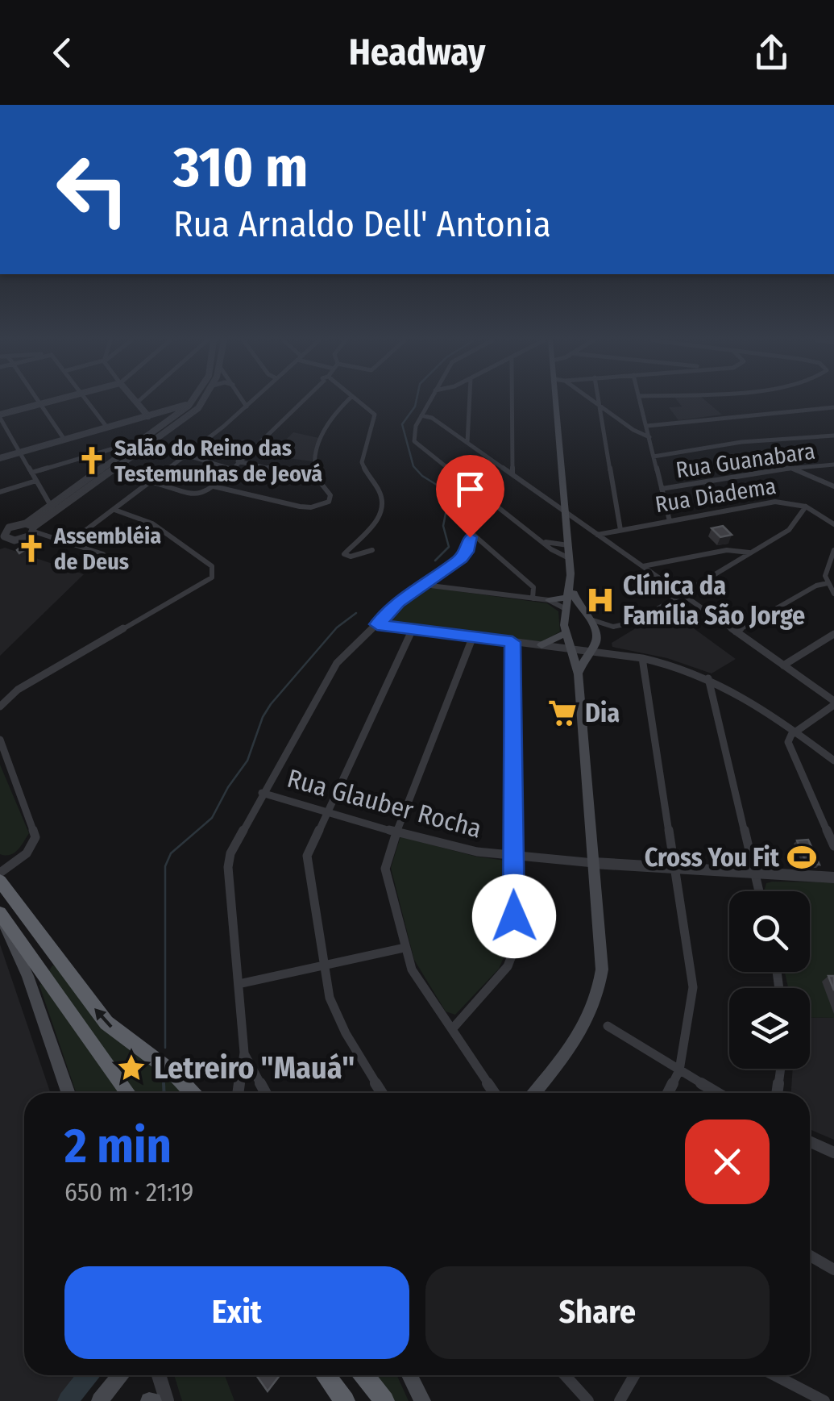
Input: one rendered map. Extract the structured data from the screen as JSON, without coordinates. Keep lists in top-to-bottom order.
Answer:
{
  "streets": {
    "street": ["Rua Guanabara", "Rua Diadema", "Rua Glauber Rocha"]
  },
  "places": {
    "church": ["Salão do Reino das Testemunhas de Jeová", "Assembléia de Deus"],
    "hospital": ["Clínica da Família São Jorge"],
    "supermarket": ["Dia"],
    "sports": ["Cross You Fit"],
    "place": ["Letreiro \"Mauá\""]
  },
  "page": {
    "header": "Headway",
    "turn": ["310 m", "Rua Arnaldo Dell' Antonia"],
    "heading": ["2 min", "650 m · 21:19"],
    "buttons": ["Exit", "Share"]
  }
}
